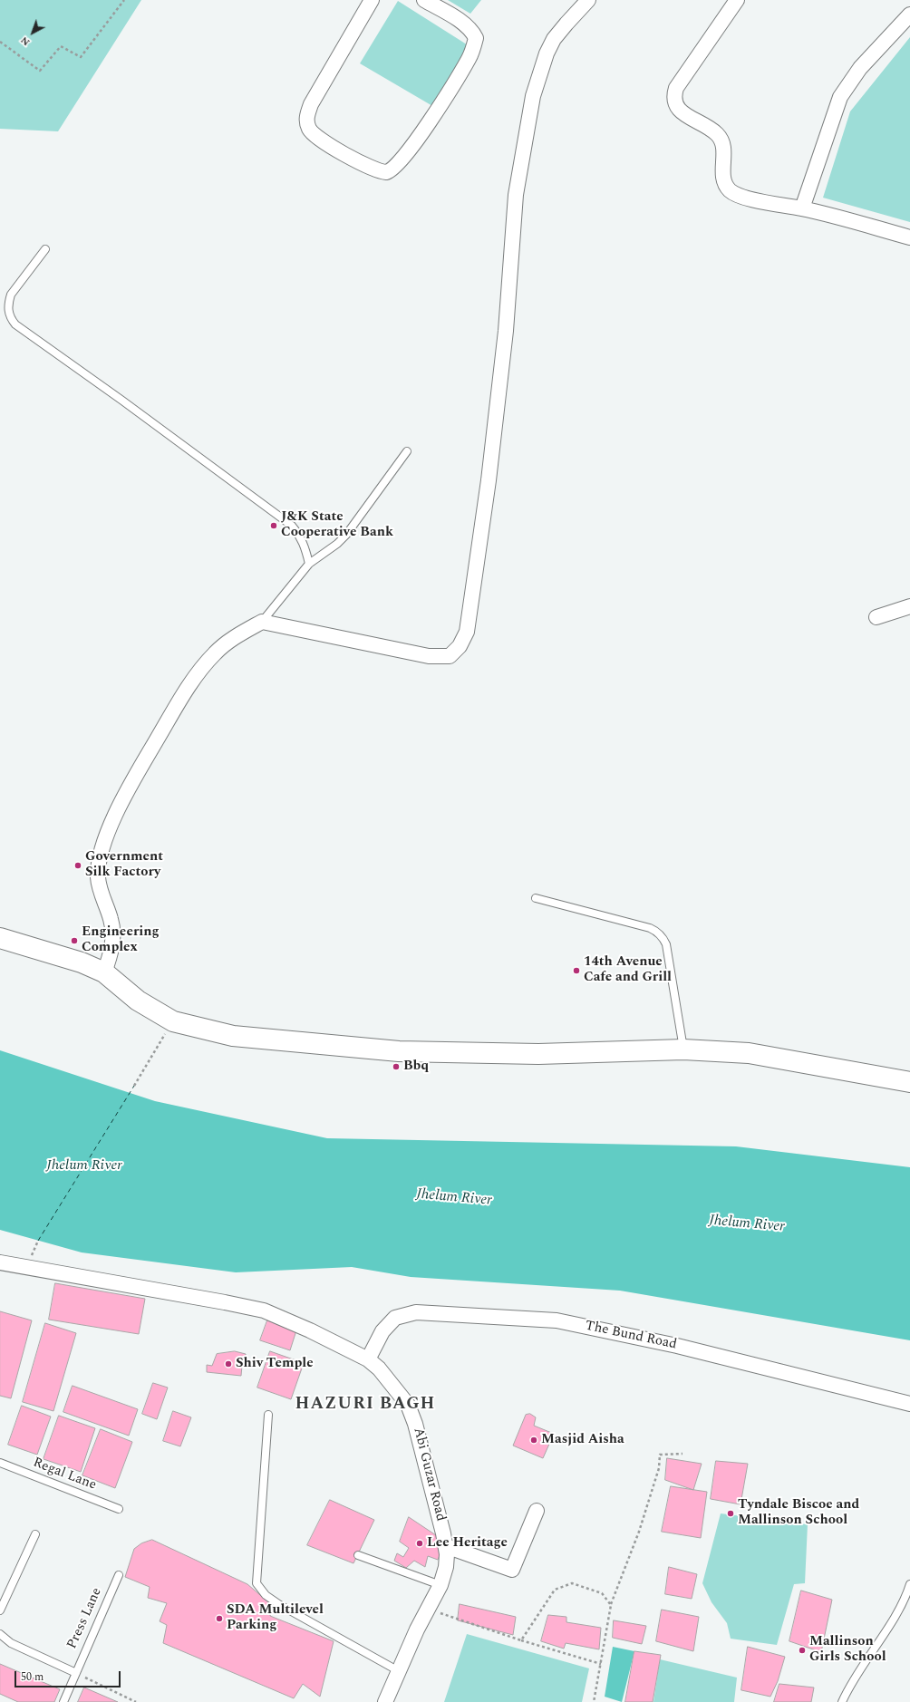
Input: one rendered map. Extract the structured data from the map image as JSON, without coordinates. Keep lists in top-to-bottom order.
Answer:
{
  "streets": {
    "street": ["The Bund Road", "Abi Guzar Road"],
    "lane": ["Regal Lane", "Press Lane"]
  },
  "crossings": [
    ["The Bund Road", "Abi Guzar Road"]
  ],
  "districts": ["HAZURI BAGH"],
  "water": ["Jhelum River"],
  "places": [
    "J&K State Cooperative Bank",
    "Government Silk Factory",
    "Engineering Complex",
    "14th Avenue Cafe and Grill",
    "Bbq",
    "Shiv Temple",
    "Masjid Aisha",
    "Tyndale Biscoe and Mallinson School",
    "Lee Heritage",
    "SDA Multilevel Parking",
    "Mallinson Girls School"
  ],
  "scale_bar": "50 m",
  "north": "bottom left"
}
